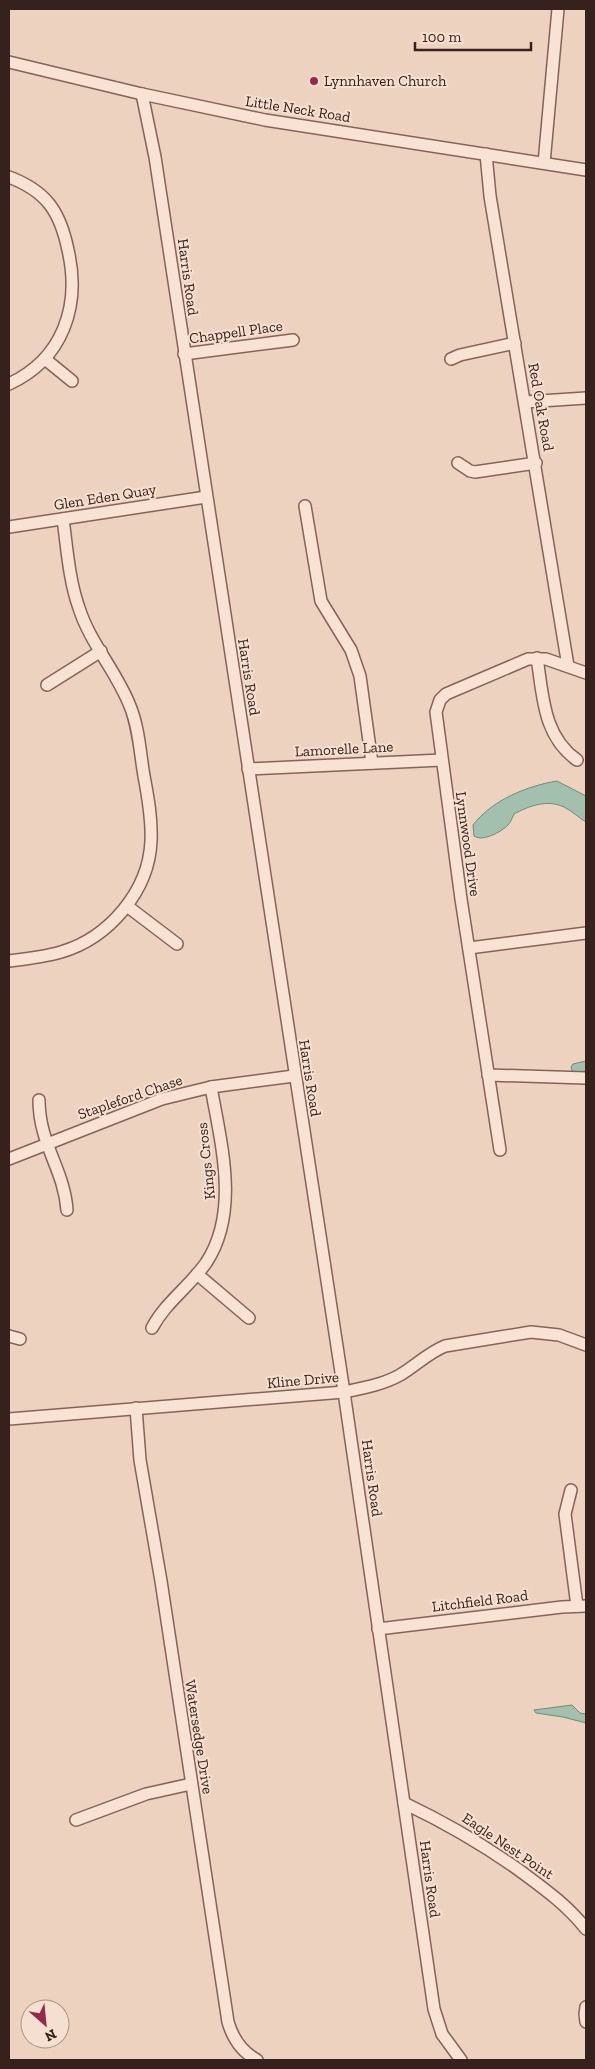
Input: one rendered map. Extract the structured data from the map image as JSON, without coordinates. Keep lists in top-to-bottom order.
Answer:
{
  "streets": {
    "street": [
      "Little Neck Road",
      "Harris Road",
      "Chappell Place",
      "Red Oak Road",
      "Glen Eden Quay",
      "Lamorelle Lane",
      "Lynnwood Drive",
      "Stapleford Chase",
      "Kings Cross",
      "Kline Drive",
      "Litchfield Road",
      "Watersedge Drive",
      "Eagle Nest Point"
    ]
  },
  "crossings": [
    ["Little Neck Road", "Harris Road"],
    ["Little Neck Road", "Red Oak Road"],
    ["Harris Road", "Chappell Place"],
    ["Harris Road", "Glen Eden Quay"],
    ["Harris Road", "Lamorelle Lane"],
    ["Harris Road", "Stapleford Chase"],
    ["Harris Road", "Kline Drive"],
    ["Harris Road", "Litchfield Road"],
    ["Harris Road", "Eagle Nest Point"],
    ["Red Oak Road", "Lynnwood Drive"],
    ["Lamorelle Lane", "Lynnwood Drive"],
    ["Stapleford Chase", "Kings Cross"],
    ["Kline Drive", "Watersedge Drive"]
  ],
  "places": ["Lynnhaven Church"],
  "scale_bar": "100 m",
  "north": "bottom right"
}
